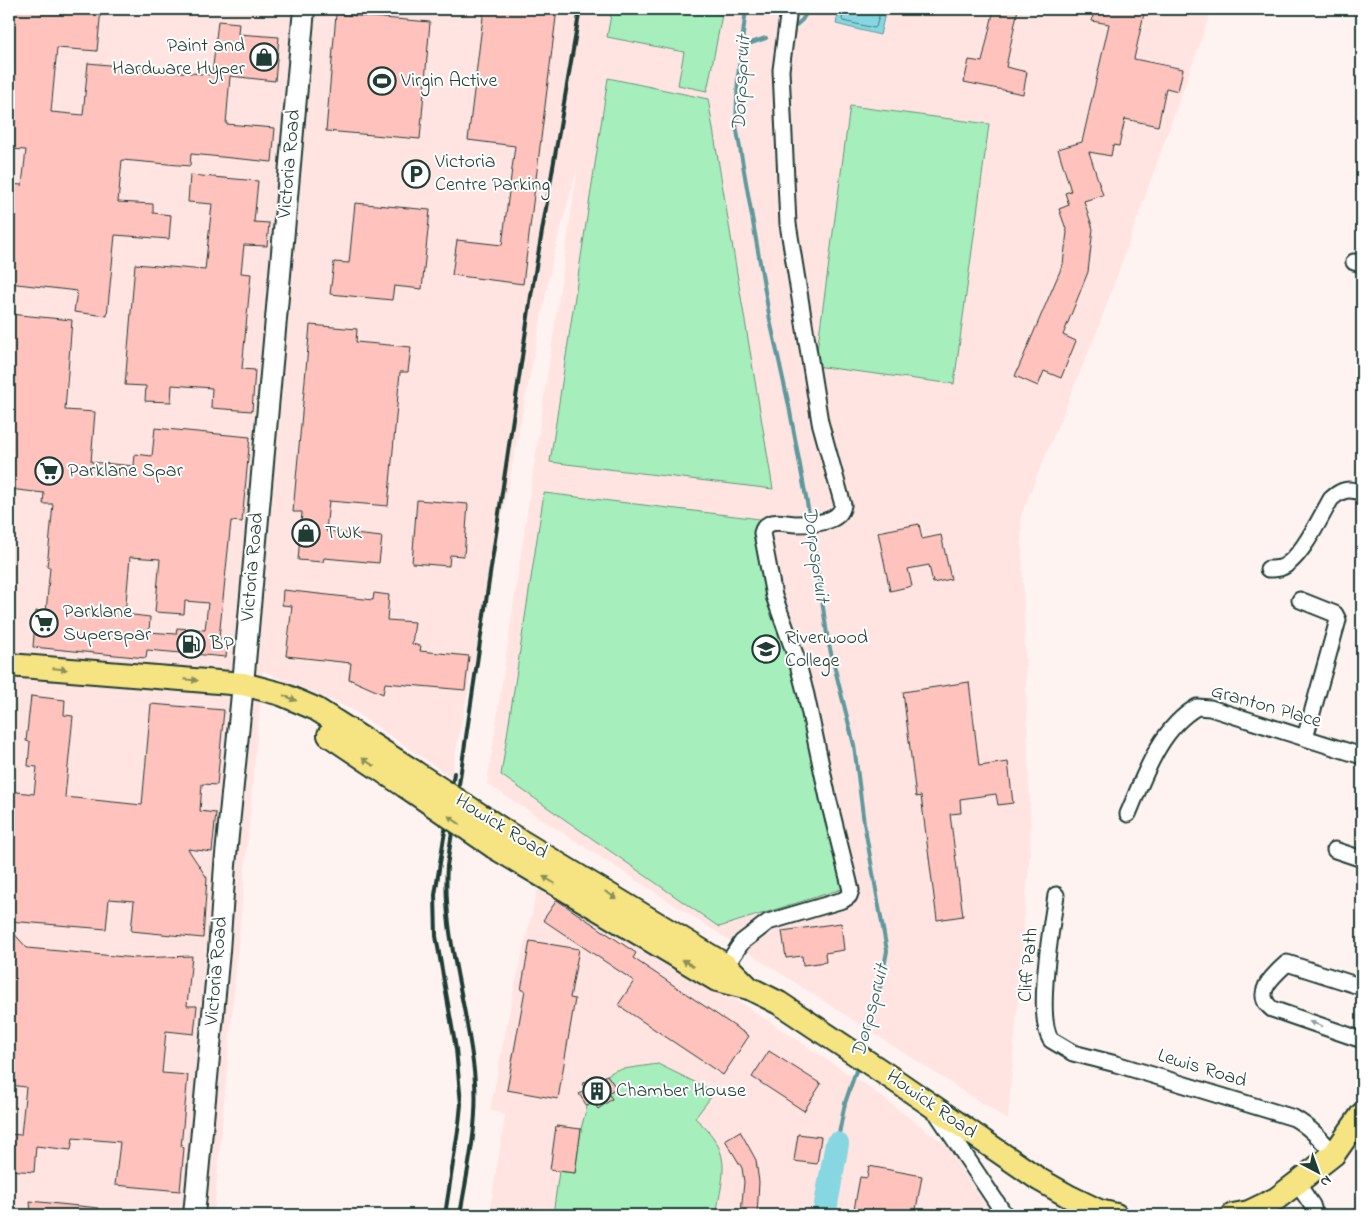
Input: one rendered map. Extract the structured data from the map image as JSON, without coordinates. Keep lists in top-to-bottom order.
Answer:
{
  "streets": {
    "main road": ["Victoria Road", "Howick Road"],
    "street": ["Granton Place", "Cliff Path", "Lewis Road"]
  },
  "crossings": [
    ["Victoria Road", "Howick Road"],
    ["Cliff Path", "Lewis Road"]
  ],
  "water": ["Dorpspruit"],
  "places": {
    "shop": ["Paint and Hardware Hyper", "TWK"],
    "sports": ["Virgin Active"],
    "parking": ["Victoria Centre Parking"],
    "supermarket": ["Parklane Spar", "Parklane Superspar"],
    "fuel station": ["BP"],
    "school or university": ["Riverwood College"],
    "building": ["Chamber House"]
  },
  "north": "bottom right"
}
